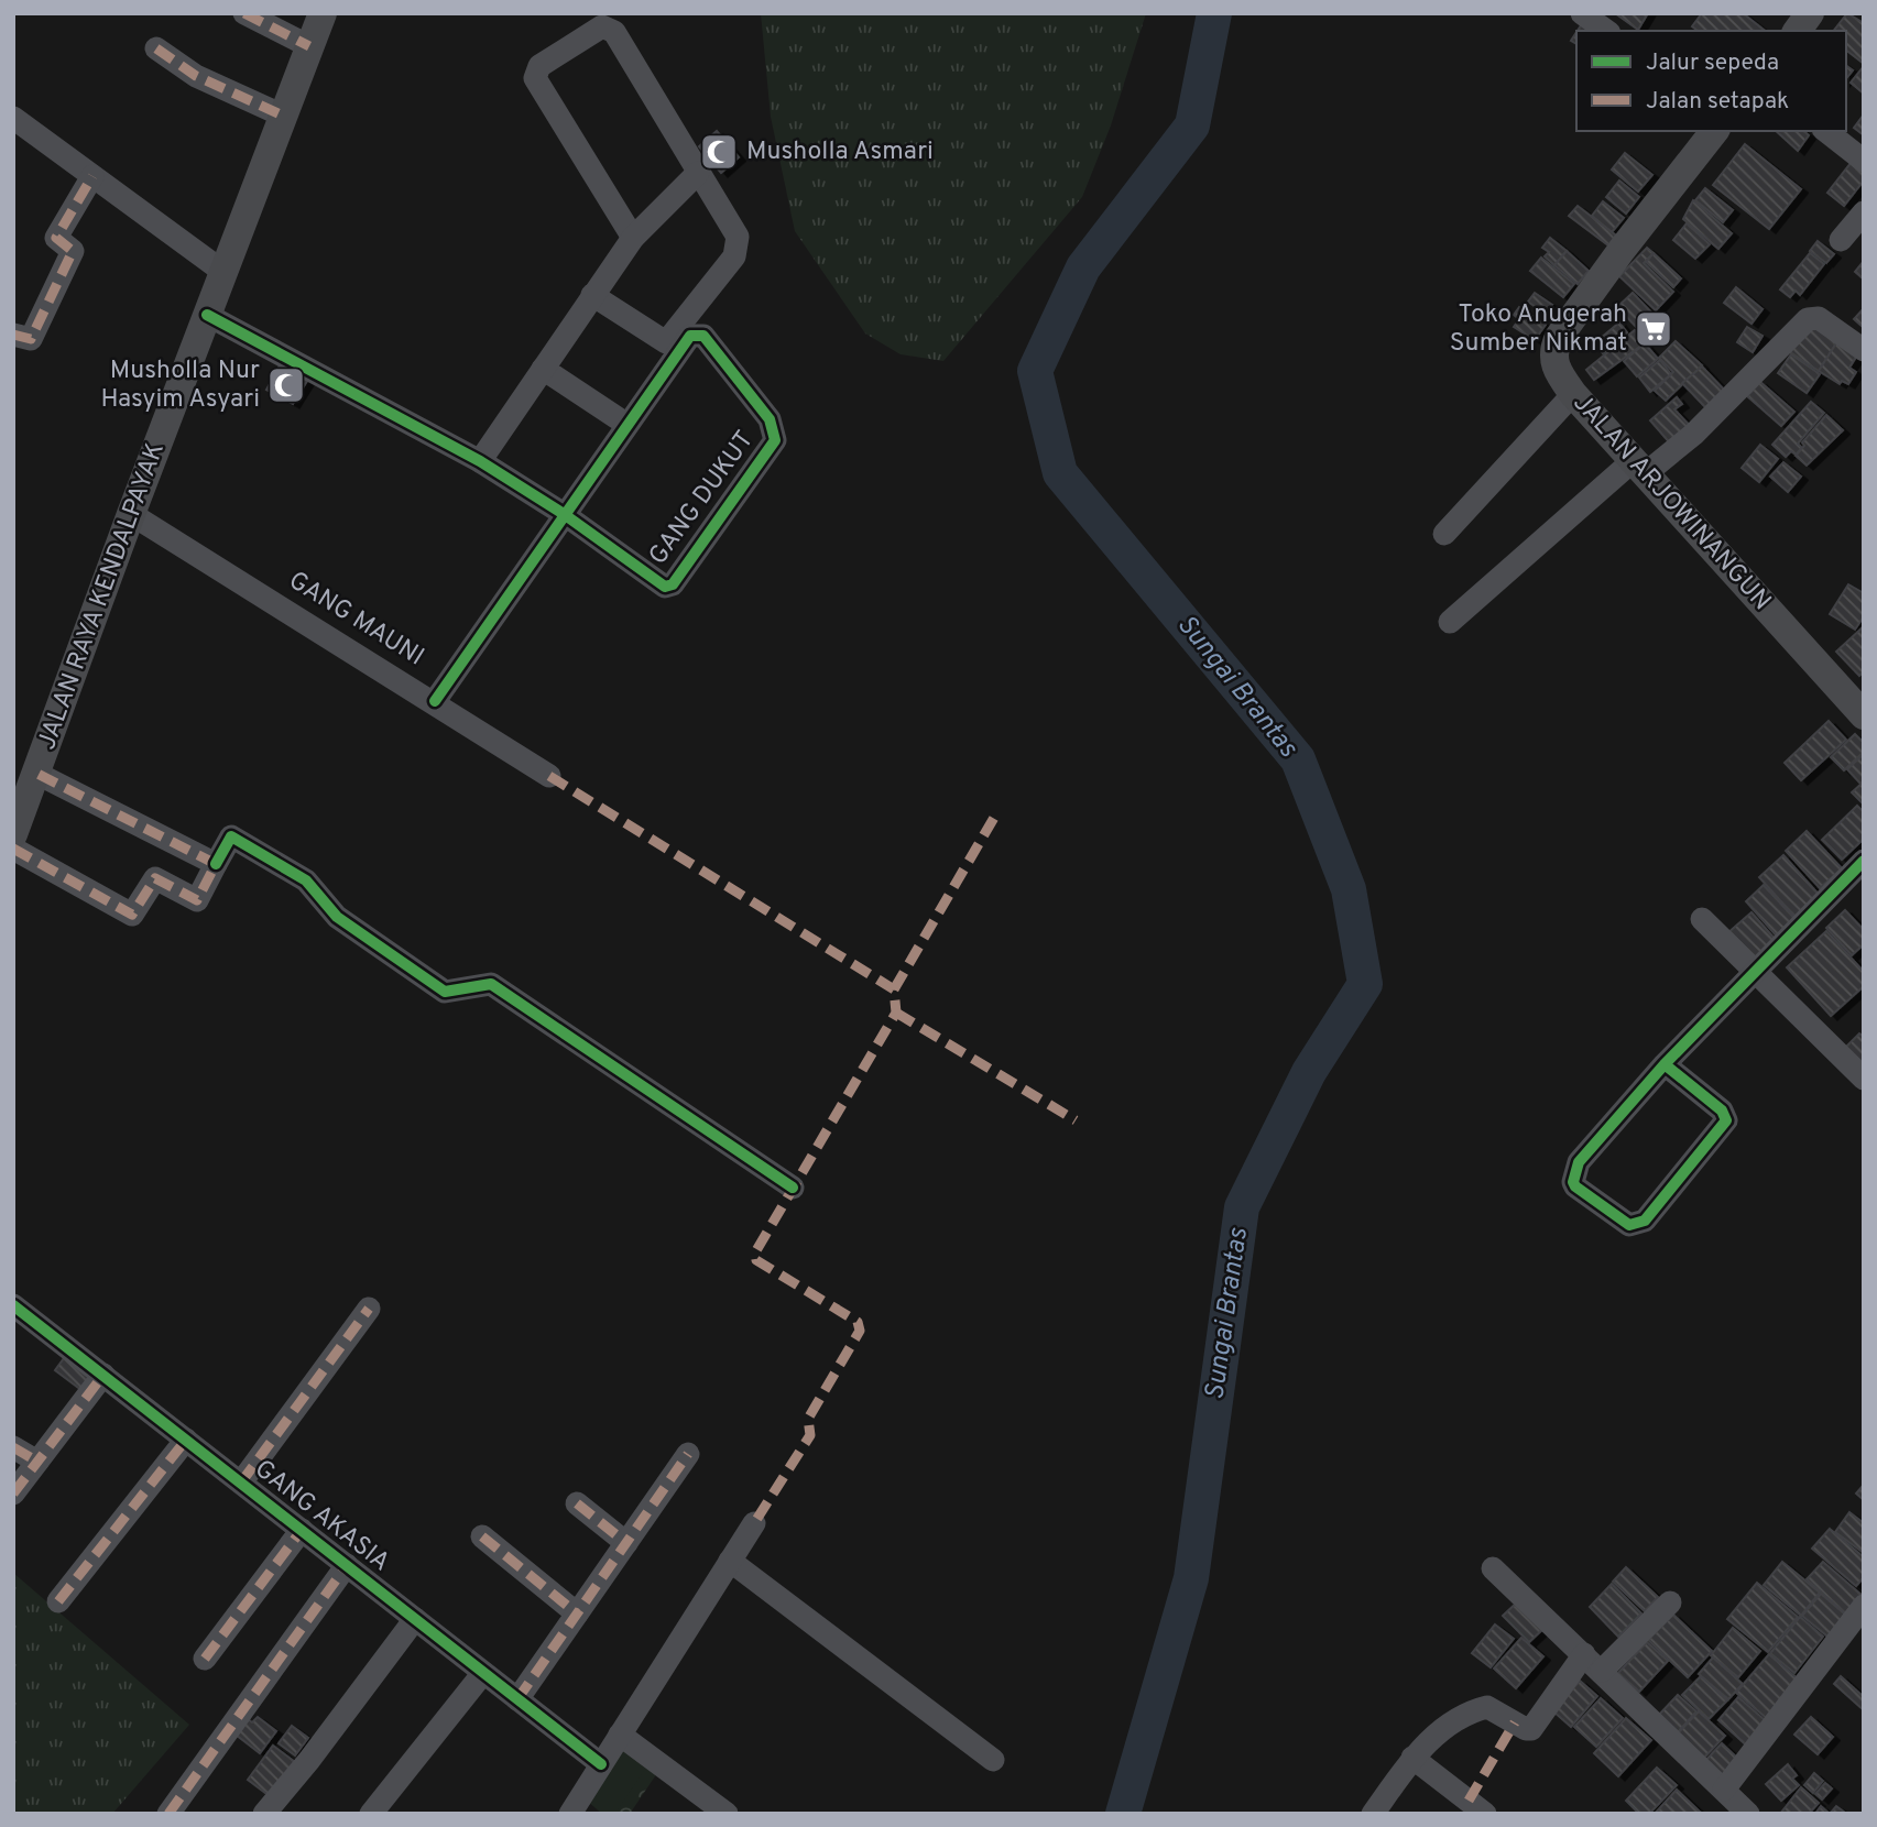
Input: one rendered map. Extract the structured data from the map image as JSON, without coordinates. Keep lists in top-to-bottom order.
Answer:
{
  "streets": {
    "main road": ["JALAN ARJOWINANGUN", "JALAN RAYA KENDALPAYAK"],
    "street": ["GANG DUKUT", "GANG MAUNI", "GANG AKASIA"]
  },
  "crossings": [
    ["JALAN RAYA KENDALPAYAK", "GANG MAUNI"]
  ],
  "water": ["Sungai Brantas"],
  "places": {
    "mosque": ["Musholla Asmari", "Musholla Nur Hasyim Asyari"],
    "supermarket": ["Toko Anugerah Sumber Nikmat"]
  },
  "legend": ["Jalur sepeda", "Jalan setapak"]
}
